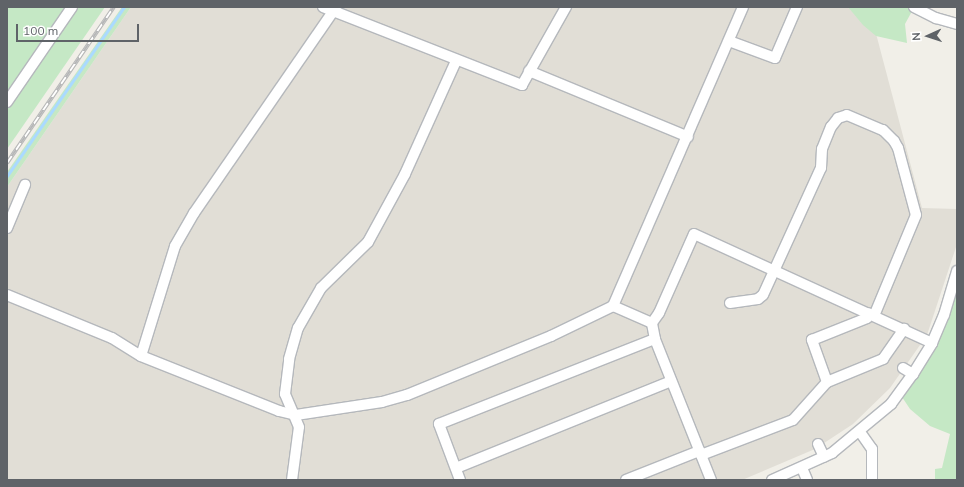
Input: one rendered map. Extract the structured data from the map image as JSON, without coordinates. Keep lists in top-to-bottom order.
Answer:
{
  "scale_bar": "100 m",
  "north": "left"
}
